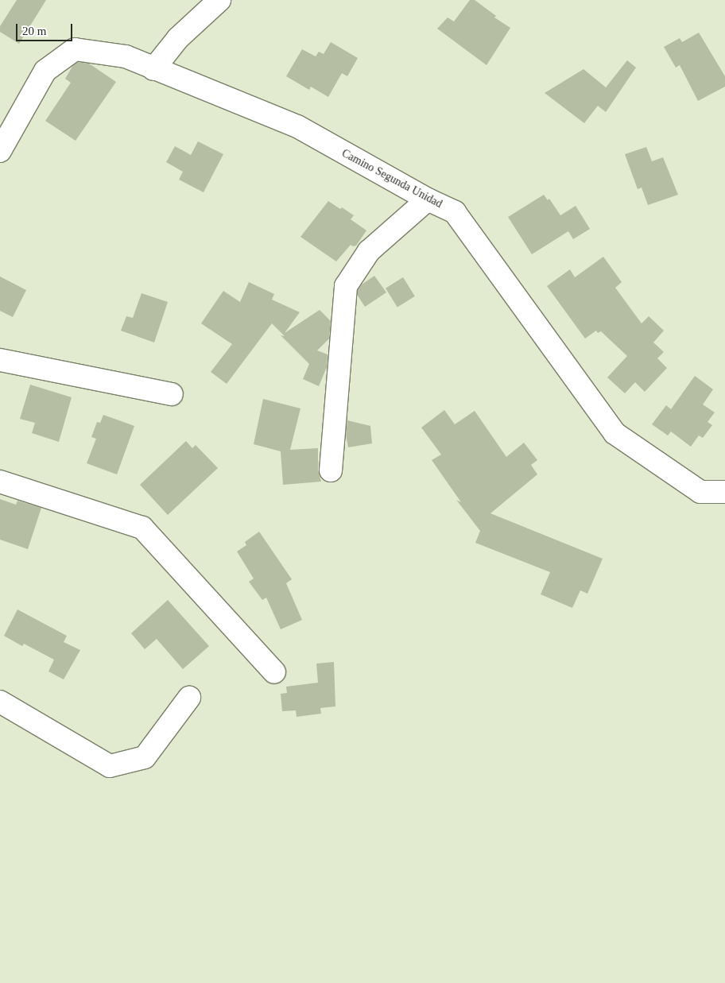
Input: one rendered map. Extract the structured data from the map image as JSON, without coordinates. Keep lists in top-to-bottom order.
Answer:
{
  "streets": {
    "street": ["Camino Segunda Unidad"]
  },
  "scale_bar": "20 m"
}
